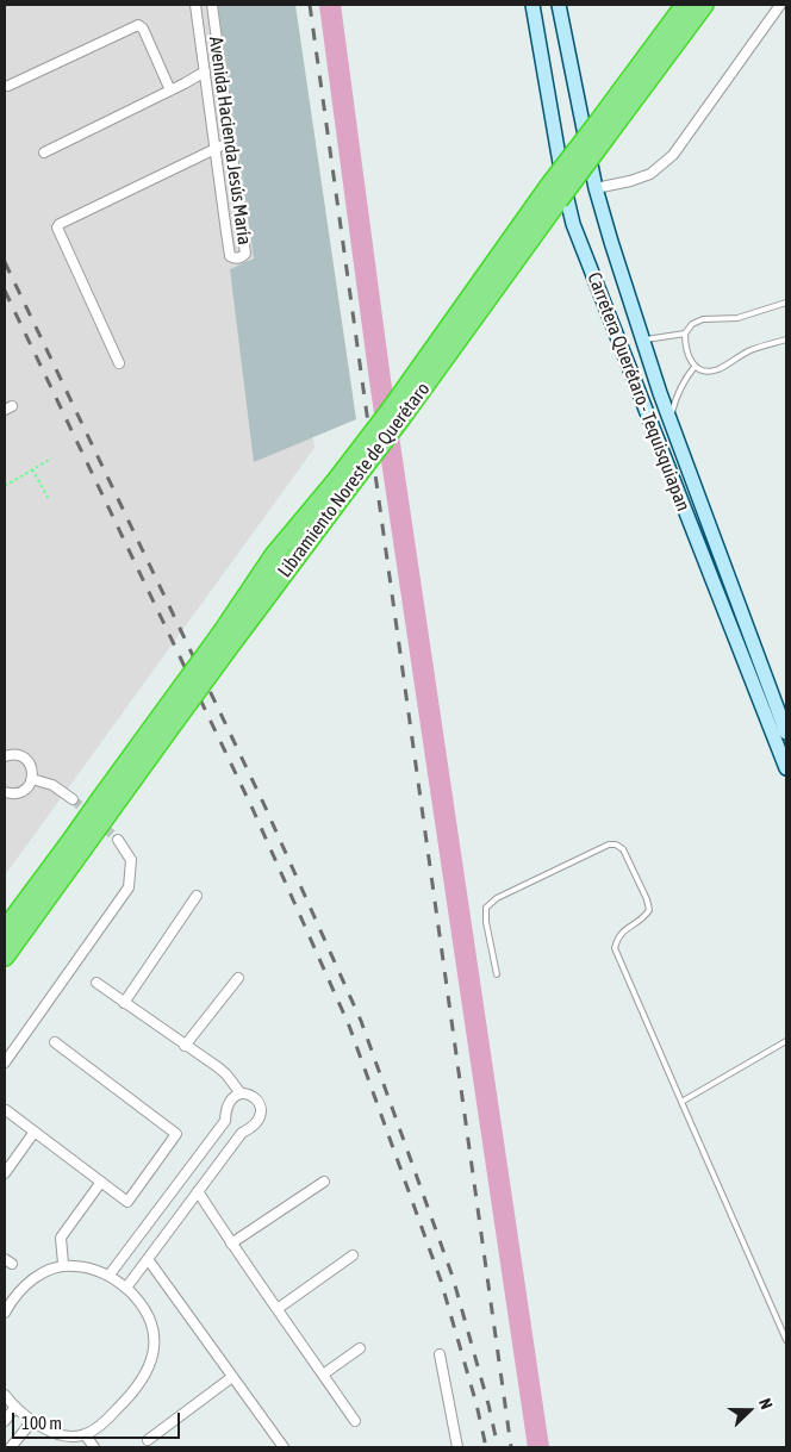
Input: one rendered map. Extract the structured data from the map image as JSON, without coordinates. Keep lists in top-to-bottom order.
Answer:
{
  "streets": {
    "highway": ["Libramiento Noreste de Querétaro"],
    "main road": ["Carretera Querétaro - Tequisquiapan"],
    "street": ["Avenida Hacienda Jesús María"]
  },
  "scale_bar": "100 m",
  "north": "right"
}
